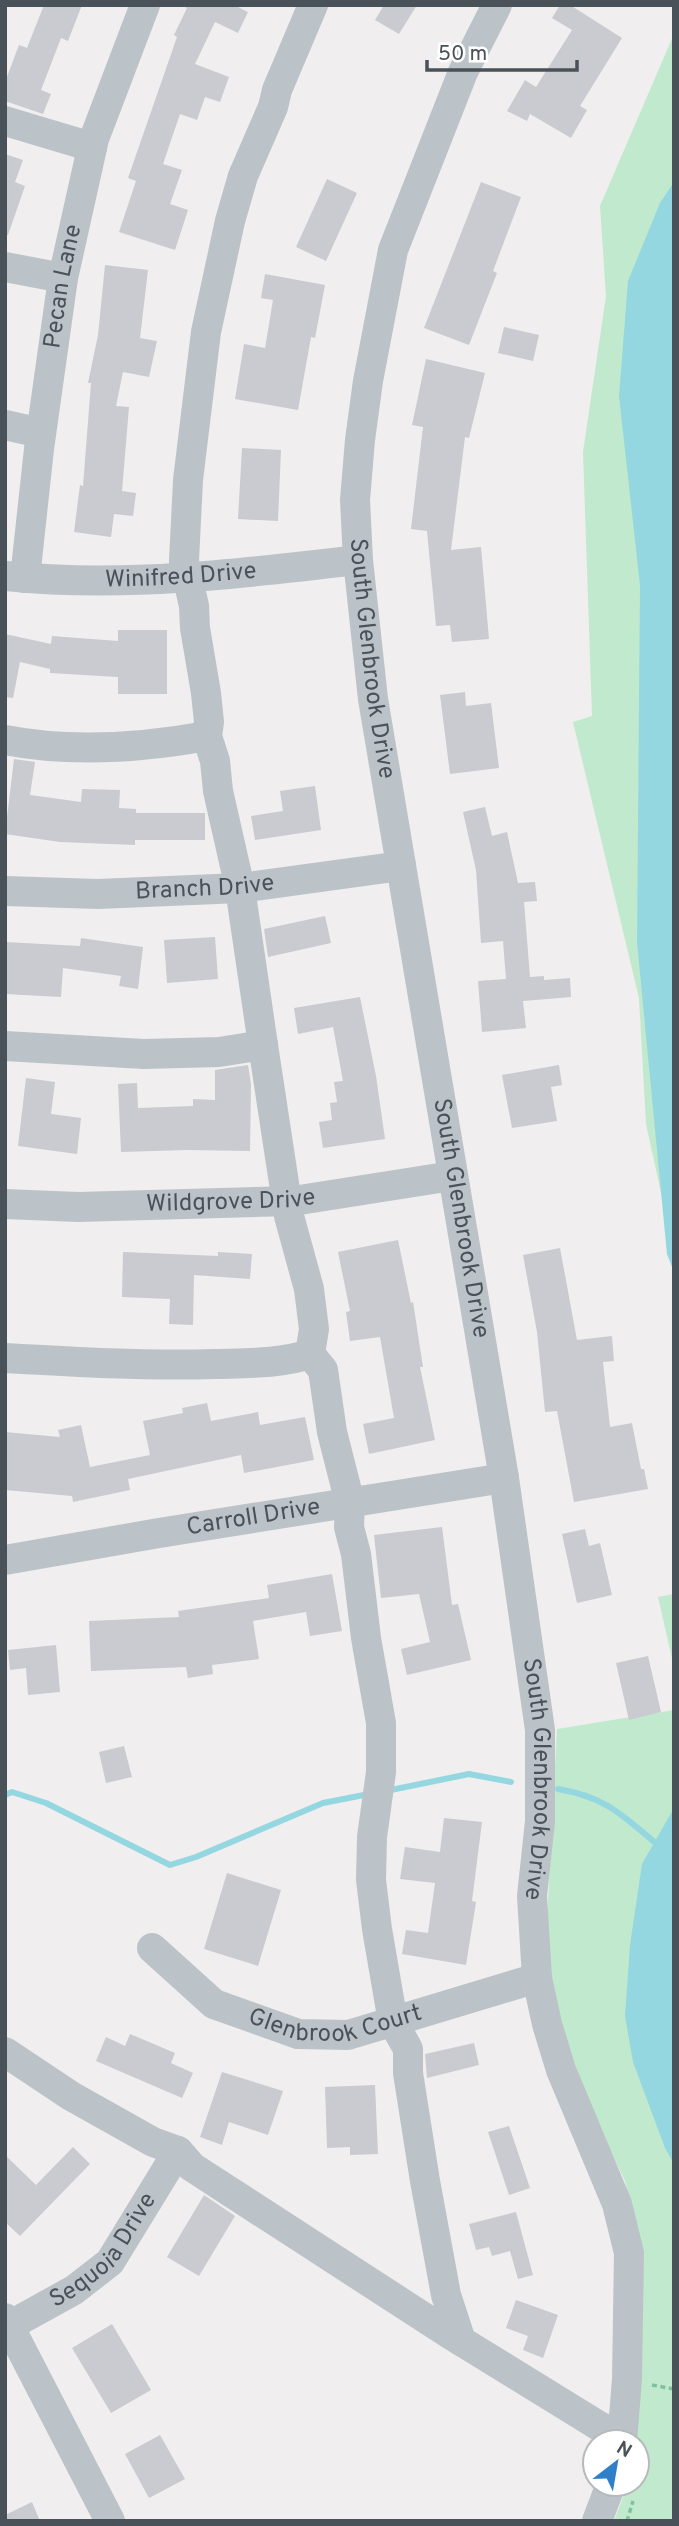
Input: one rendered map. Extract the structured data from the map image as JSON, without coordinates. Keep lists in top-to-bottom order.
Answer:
{
  "streets": {
    "street": [
      "Pecan Lane",
      "Winifred Drive",
      "South Glenbrook Drive",
      "Branch Drive",
      "Wildgrove Drive",
      "Carroll Drive",
      "Glenbrook Court",
      "Sequoia Drive"
    ]
  },
  "crossings": [
    ["Pecan Lane", "Winifred Drive"],
    ["Winifred Drive", "South Glenbrook Drive"],
    ["South Glenbrook Drive", "Branch Drive"],
    ["South Glenbrook Drive", "Wildgrove Drive"],
    ["South Glenbrook Drive", "Carroll Drive"],
    ["South Glenbrook Drive", "Glenbrook Court"]
  ],
  "scale_bar": "50 m",
  "north": "top right"
}
